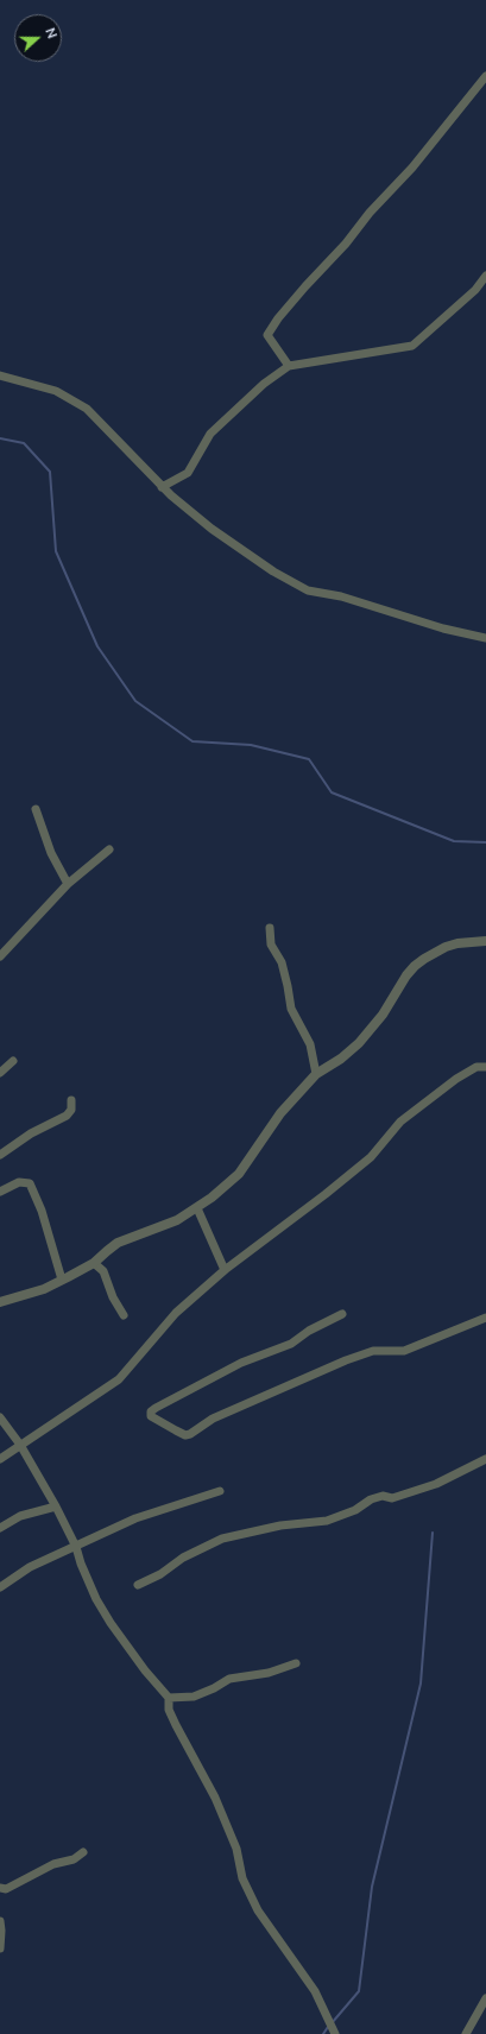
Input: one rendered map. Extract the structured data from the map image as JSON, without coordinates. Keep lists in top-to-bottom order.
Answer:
{
  "north": "right"
}
